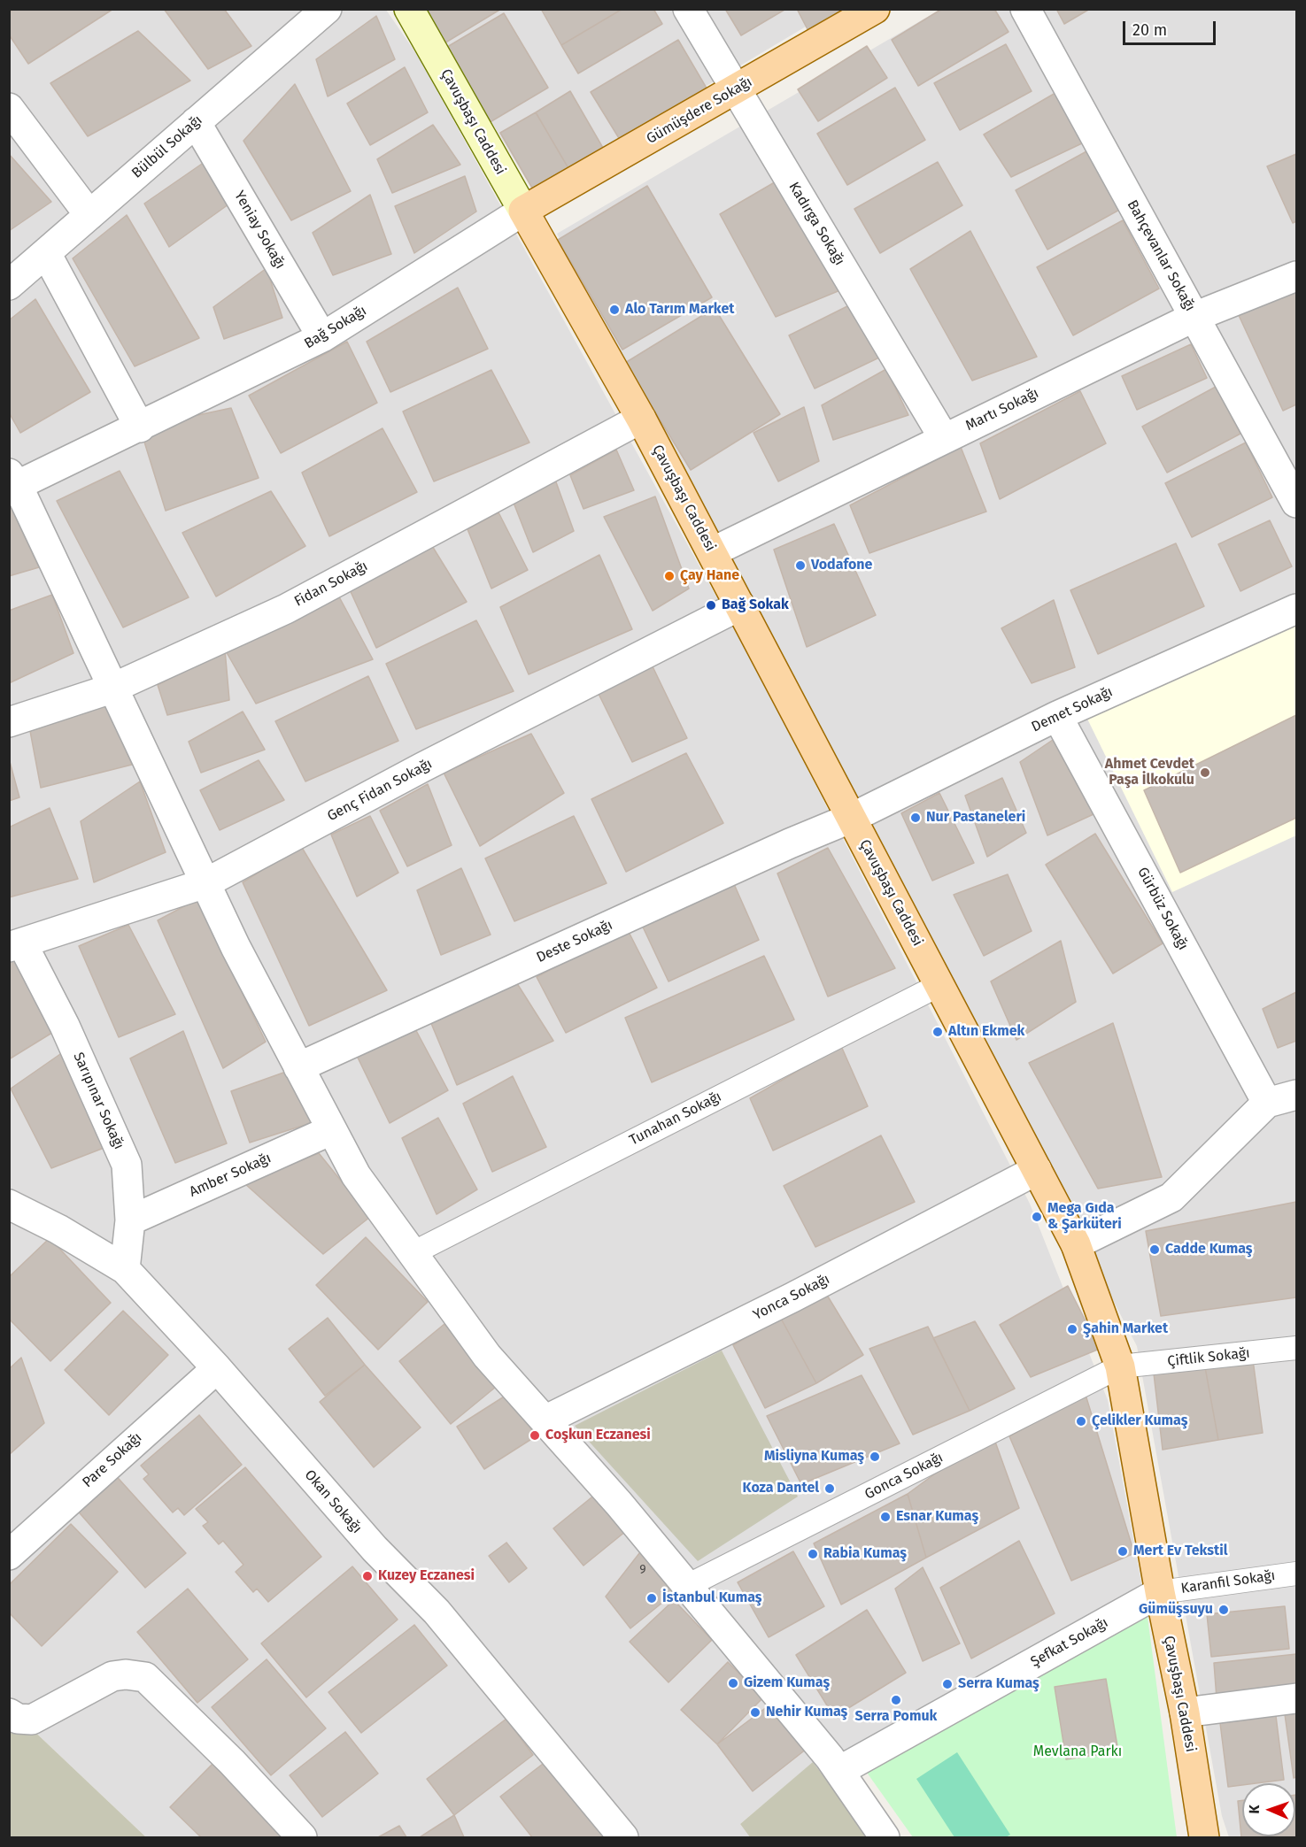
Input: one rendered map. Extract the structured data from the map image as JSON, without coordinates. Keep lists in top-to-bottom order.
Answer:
{
  "streets": {
    "main road": ["Gümüşdere Sokağı", "Çavuşbaşı Caddesi"],
    "street": [
      "Bülbül Sokağı",
      "Kadırga Sokağı",
      "Yeniay Sokağı",
      "Bahçevanlar Sokağı",
      "Bağ Sokağı",
      "Martı Sokağı",
      "Fidan Sokağı",
      "Demet Sokağı",
      "Genç Fidan Sokağı",
      "Gürbüz Sokağı",
      "Deste Sokağı",
      "Sarıpınar Sokağı",
      "Tunahan Sokağı",
      "Amber Sokağı",
      "Yonca Sokağı",
      "Çiftlik Sokağı",
      "Pare Sokağı",
      "Gonca Sokağı",
      "Okan Sokağı",
      "Karanfil Sokağı",
      "Şefkat Sokağı"
    ]
  },
  "crossings": [
    ["Gümüşdere Sokağı", "Çavuşbaşı Caddesi"],
    ["Gümüşdere Sokağı", "Kadırga Sokağı"],
    ["Gümüşdere Sokağı", "Bağ Sokağı"],
    ["Çavuşbaşı Caddesi", "Bağ Sokağı"],
    ["Çavuşbaşı Caddesi", "Martı Sokağı"],
    ["Çavuşbaşı Caddesi", "Fidan Sokağı"],
    ["Çavuşbaşı Caddesi", "Demet Sokağı"],
    ["Çavuşbaşı Caddesi", "Genç Fidan Sokağı"],
    ["Çavuşbaşı Caddesi", "Deste Sokağı"],
    ["Çavuşbaşı Caddesi", "Tunahan Sokağı"],
    ["Çavuşbaşı Caddesi", "Yonca Sokağı"],
    ["Çavuşbaşı Caddesi", "Çiftlik Sokağı"],
    ["Çavuşbaşı Caddesi", "Gonca Sokağı"],
    ["Çavuşbaşı Caddesi", "Karanfil Sokağı"],
    ["Çavuşbaşı Caddesi", "Şefkat Sokağı"],
    ["Bülbül Sokağı", "Yeniay Sokağı"],
    ["Kadırga Sokağı", "Martı Sokağı"],
    ["Yeniay Sokağı", "Bağ Sokağı"],
    ["Bahçevanlar Sokağı", "Martı Sokağı"],
    ["Demet Sokağı", "Gürbüz Sokağı"],
    ["Demet Sokağı", "Deste Sokağı"],
    ["Genç Fidan Sokağı", "Sarıpınar Sokağı"],
    ["Sarıpınar Sokağı", "Amber Sokağı"],
    ["Sarıpınar Sokağı", "Okan Sokağı"],
    ["Çiftlik Sokağı", "Gonca Sokağı"],
    ["Pare Sokağı", "Okan Sokağı"],
    ["Karanfil Sokağı", "Şefkat Sokağı"]
  ],
  "parks": ["Mevlana Parkı"],
  "places": [
    "Alo Tarım Market",
    "Vodafone",
    "Çay Hane",
    "Bağ Sokak",
    "Ahmet Cevdet Paşa İlkokulu",
    "Nur Pastaneleri",
    "Altın Ekmek",
    "Mega Gıda & Şarküteri",
    "Cadde Kumaş",
    "Şahin Market",
    "Çelikler Kumaş",
    "Coşkun Eczanesi",
    "Misliyna Kumaş",
    "Koza Dantel",
    "Esnar Kumaş",
    "Mert Ev Tekstil",
    "Rabia Kumaş",
    "Kuzey Eczanesi",
    "İstanbul Kumaş",
    "Gümüşsuyu",
    "Gizem Kumaş",
    "Serra Kumaş",
    "Serra Pomuk",
    "Nehir Kumaş"
  ],
  "house_numbers": ["9"],
  "scale_bar": "20 m",
  "north": "left"
}
